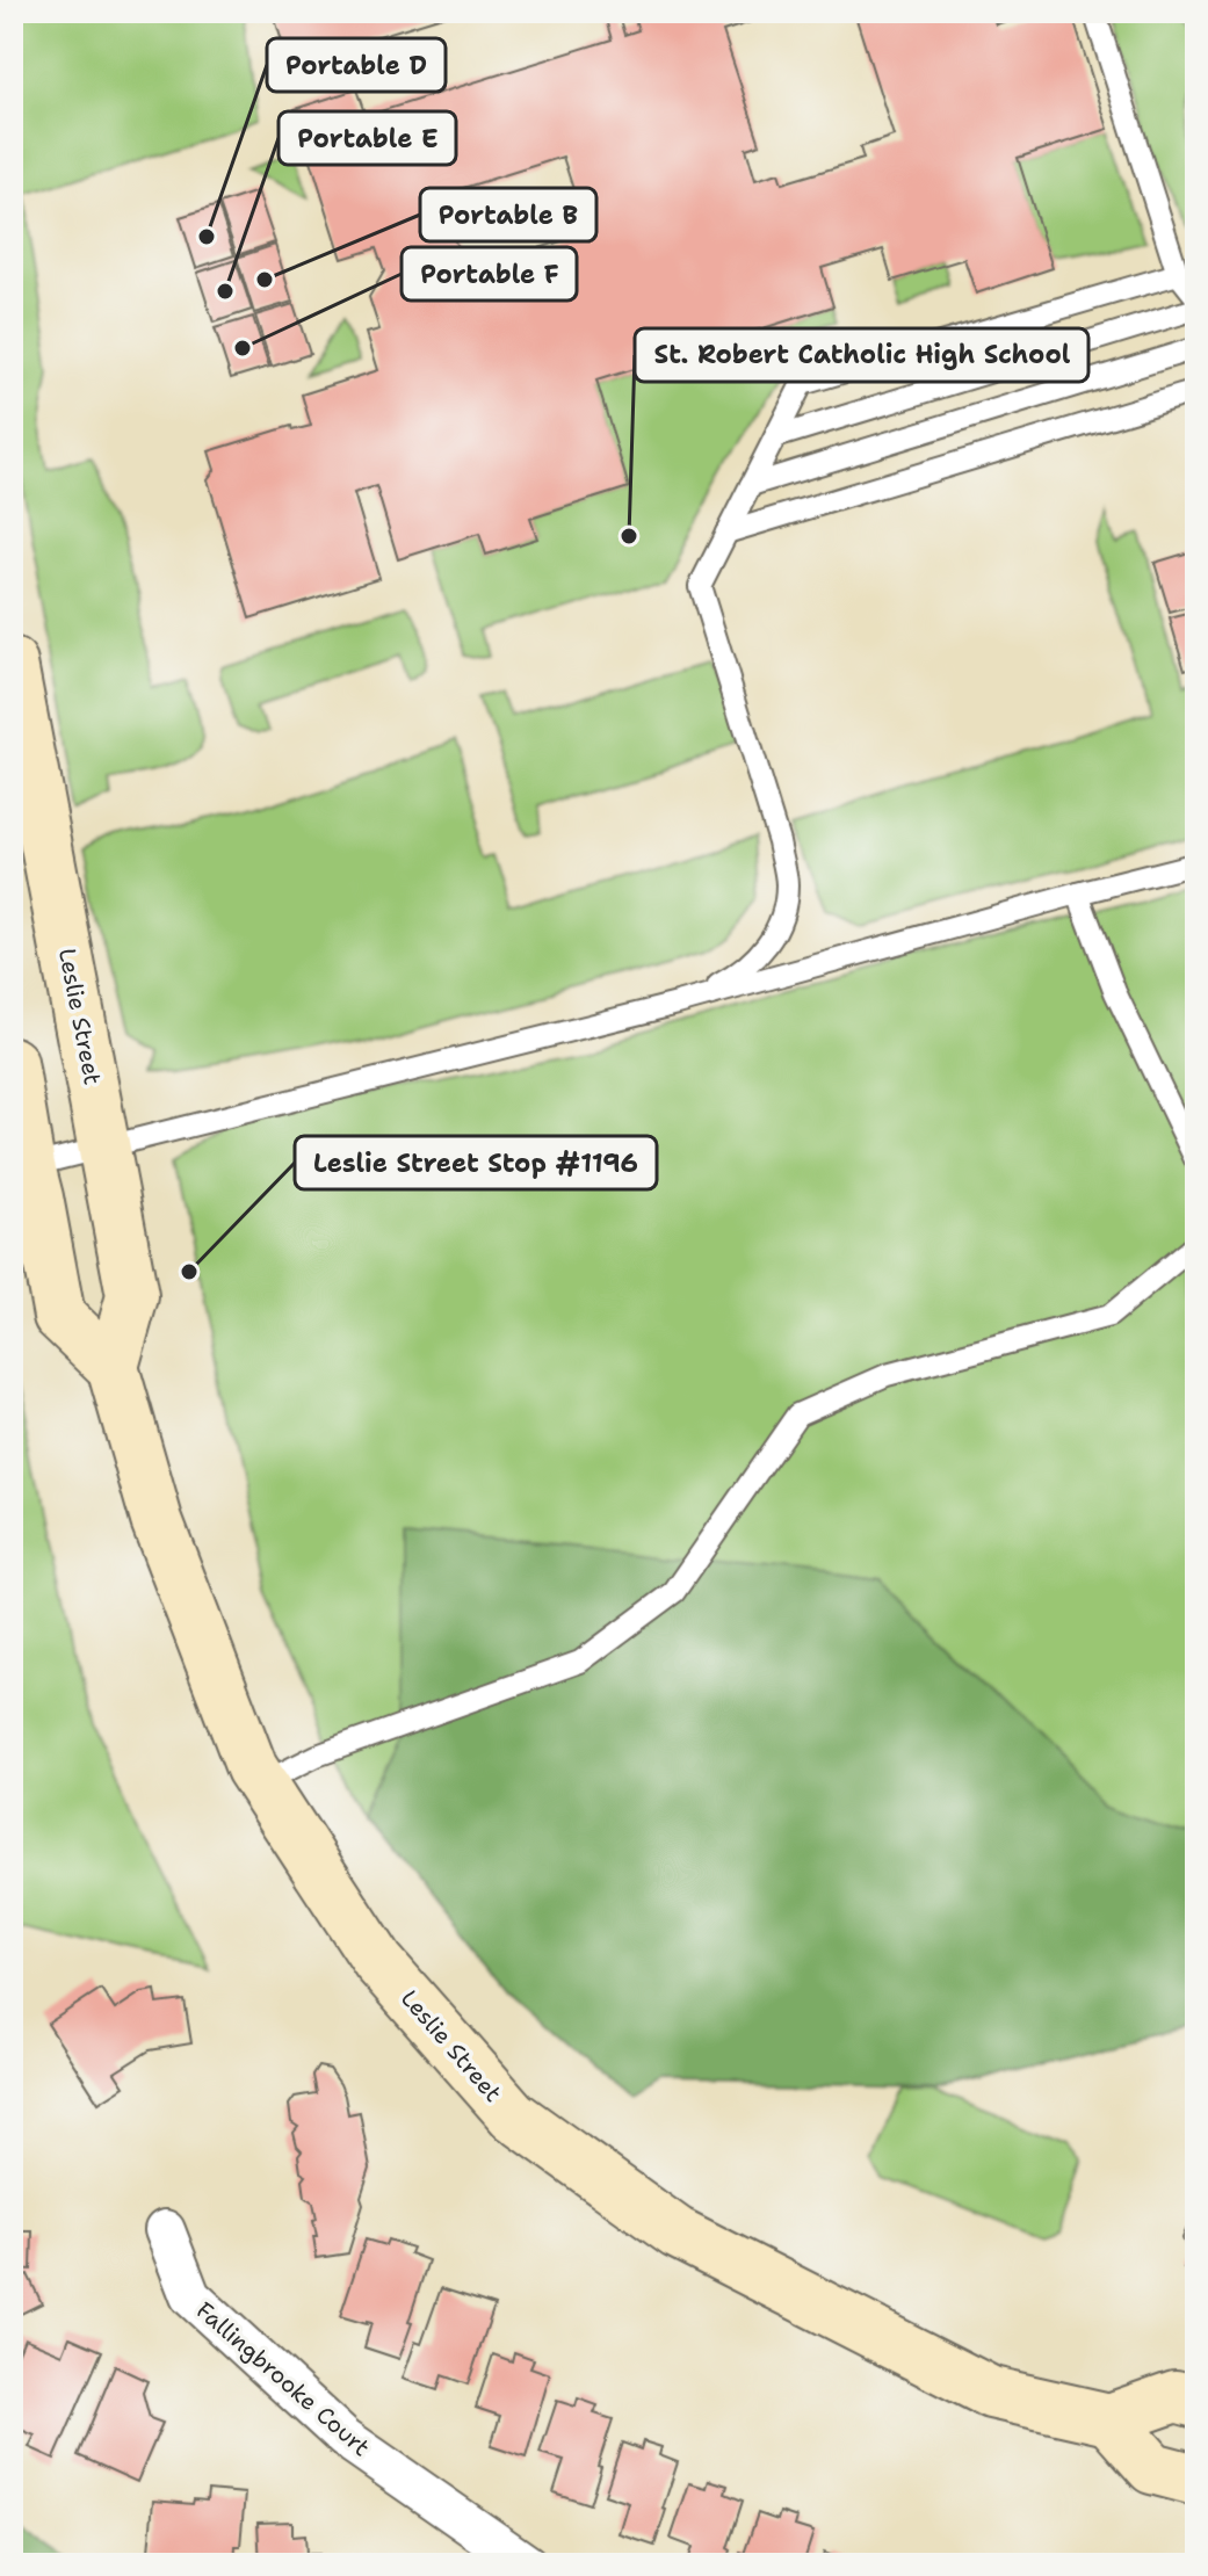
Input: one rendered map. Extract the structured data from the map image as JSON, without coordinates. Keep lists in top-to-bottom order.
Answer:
{
  "streets": {
    "main road": ["Leslie Street"],
    "street": ["Fallingbrooke Court"]
  },
  "places": [
    "Portable D",
    "Portable B",
    "Portable E",
    "Portable F",
    "St. Robert Catholic High School",
    "Leslie Street Stop #1196"
  ]
}
